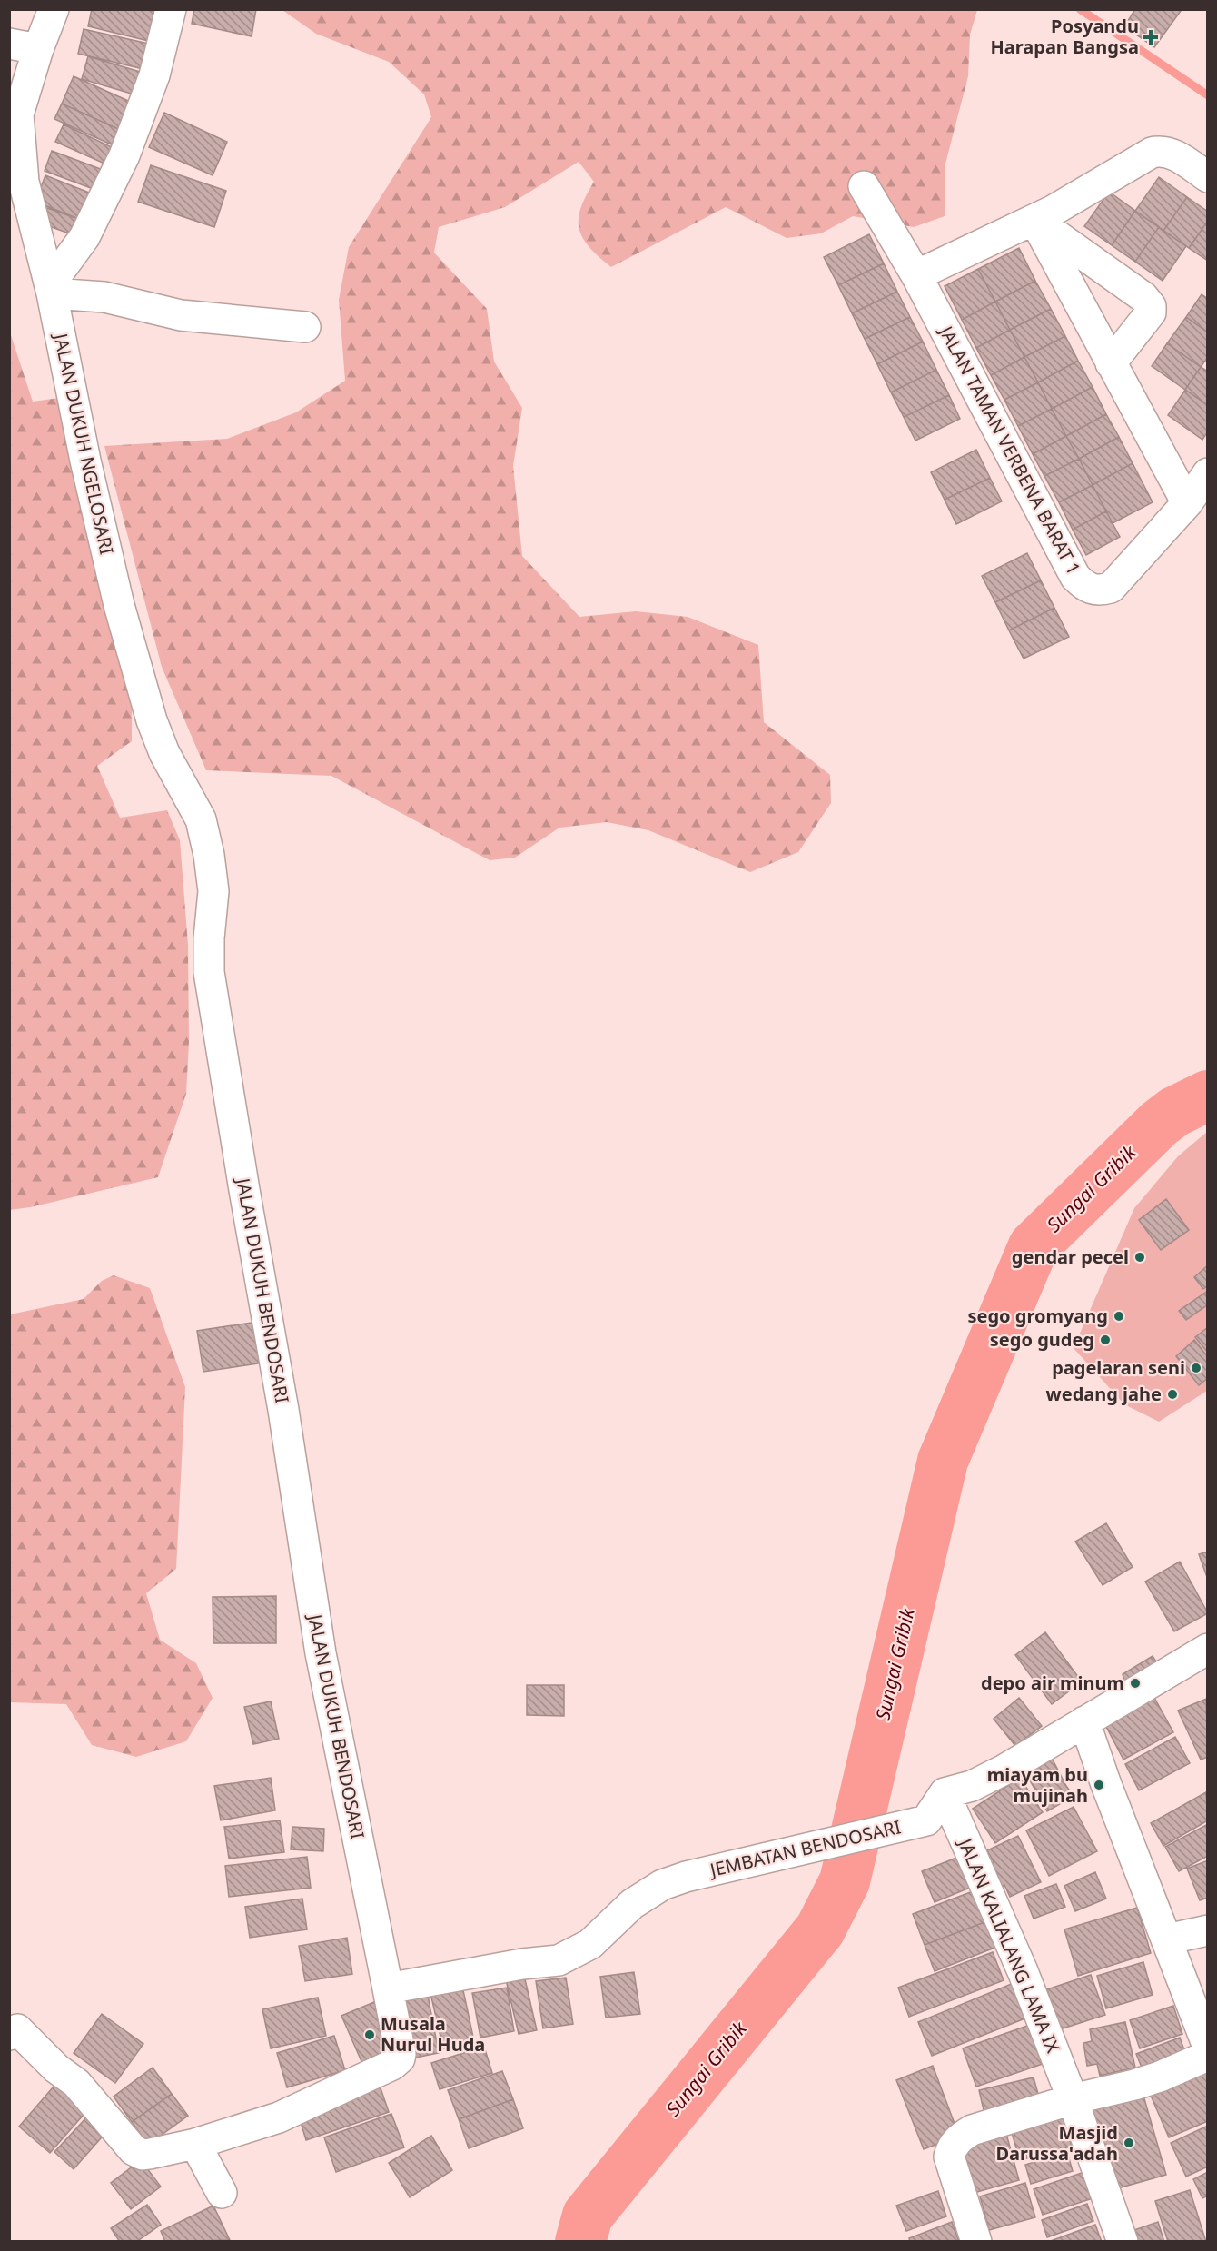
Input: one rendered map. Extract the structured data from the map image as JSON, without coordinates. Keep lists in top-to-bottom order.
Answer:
{
  "streets": {
    "street": [
      "JALAN DUKUH NGELOSARI",
      "JALAN TAMAN VERBENA BARAT 1",
      "JALAN DUKUH BENDOSARI",
      "JEMBATAN BENDOSARI",
      "JALAN KALIALANG LAMA IX"
    ]
  },
  "crossings": [
    ["JALAN DUKUH NGELOSARI", "JALAN DUKUH BENDOSARI"],
    ["JALAN DUKUH BENDOSARI", "JEMBATAN BENDOSARI"],
    ["JEMBATAN BENDOSARI", "JALAN KALIALANG LAMA IX"]
  ],
  "water": ["Sungai Gribik"],
  "places": {
    "health": ["Posyandu Harapan Bangsa"],
    "other": [
      "gendar pecel",
      "sego gromyang",
      "sego gudeg",
      "pagelaran seni",
      "wedang jahe",
      "depo air minum",
      "miayam bu mujinah",
      "Musala Nurul Huda",
      "Masjid Darussa'adah"
    ]
  }
}
